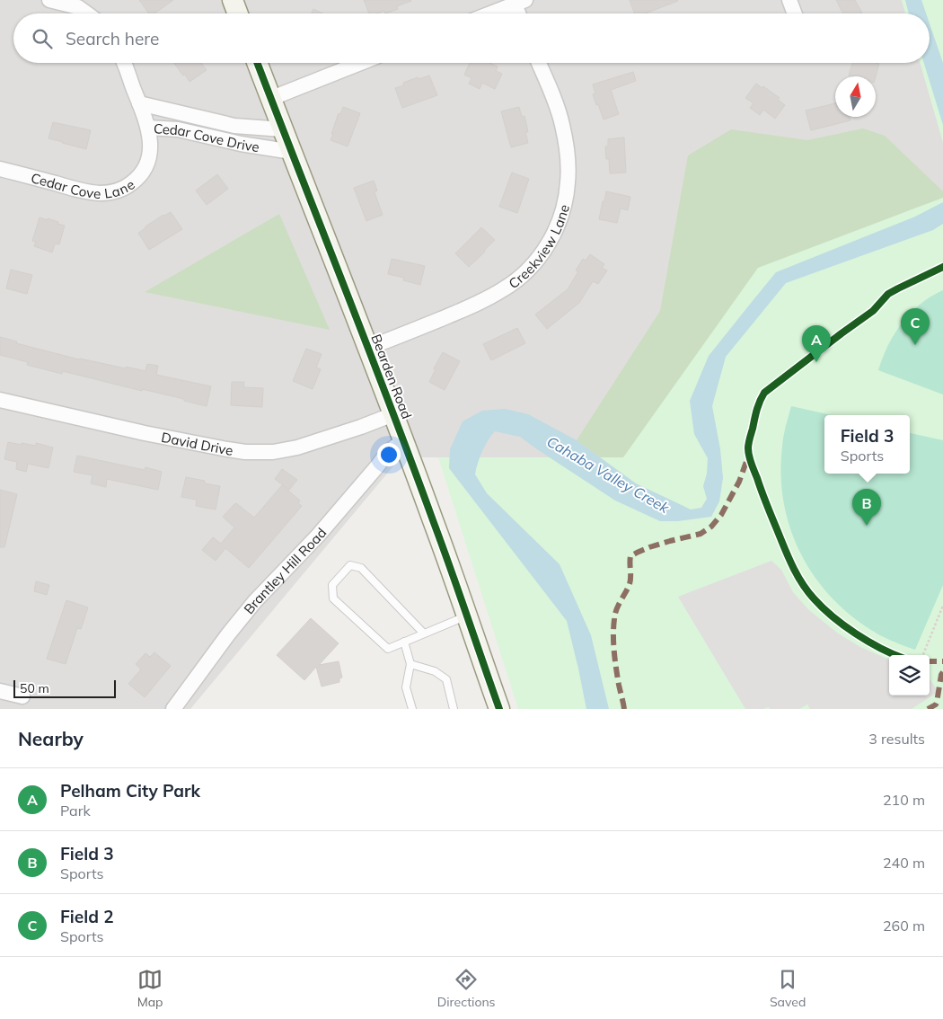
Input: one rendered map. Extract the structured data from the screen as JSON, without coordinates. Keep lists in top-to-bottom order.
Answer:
{
  "streets": {
    "street": [
      "Cedar Cove Drive",
      "Cedar Cove Lane",
      "Creekview Lane",
      "Bearden Road",
      "David Drive",
      "Brantley Hill Road"
    ]
  },
  "crossings": [
    ["Cedar Cove Drive", "Cedar Cove Lane"],
    ["Cedar Cove Drive", "Bearden Road"],
    ["Creekview Lane", "Bearden Road"],
    ["Bearden Road", "David Drive"],
    ["Bearden Road", "Brantley Hill Road"]
  ],
  "water": ["Cahaba Valley Creek"],
  "scale_bar": "50 m",
  "north": "top",
  "page": {
    "search": "Search here",
    "pins": ["C", "A", "B"],
    "popup": ["Field 3", "Sports"],
    "scale": "50 m",
    "heading": ["Nearby", "3 results"],
    "list": [
      {
        "mark": "A",
        "name": "Pelham City Park",
        "note": "Park",
        "value": "210 m"
      },
      {
        "mark": "B",
        "name": "Field 3",
        "note": "Sports",
        "value": "240 m"
      },
      {
        "mark": "C",
        "name": "Field 2",
        "note": "Sports",
        "value": "260 m"
      }
    ],
    "nav": ["Map", "Directions", "Saved"]
  }
}
